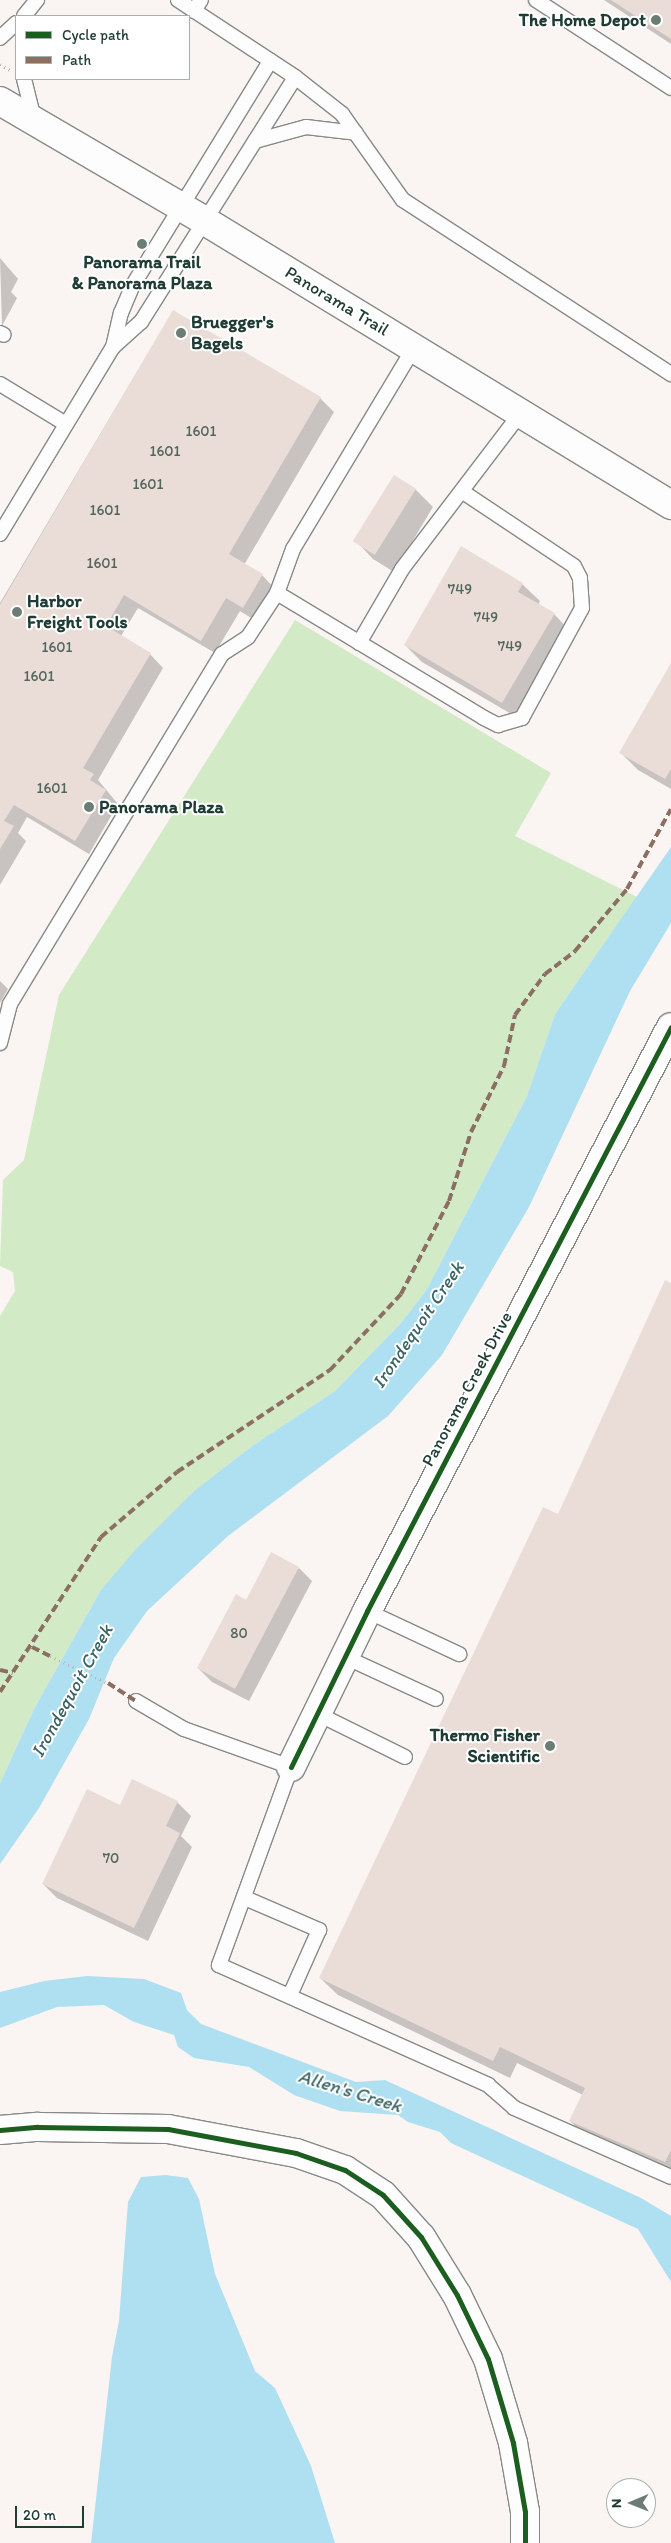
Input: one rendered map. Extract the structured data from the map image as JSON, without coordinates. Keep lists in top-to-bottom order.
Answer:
{
  "streets": {
    "street": ["Panorama Trail", "Panorama Creek Drive"]
  },
  "water": ["Irondequoit Creek", "Allen's Creek"],
  "places": [
    "The Home Depot",
    "Panorama Trail & Panorama Plaza",
    "Bruegger's Bagels",
    "Harbor Freight Tools",
    "Panorama Plaza",
    "Thermo Fisher Scientific"
  ],
  "house_numbers": [
    "1601",
    "1601",
    "1601",
    "1601",
    "1601",
    "749",
    "749",
    "749",
    "1601",
    "1601",
    "1601",
    "80",
    "70"
  ],
  "legend": ["Cycle path", "Path"],
  "scale_bar": "20 m",
  "north": "left"
}
